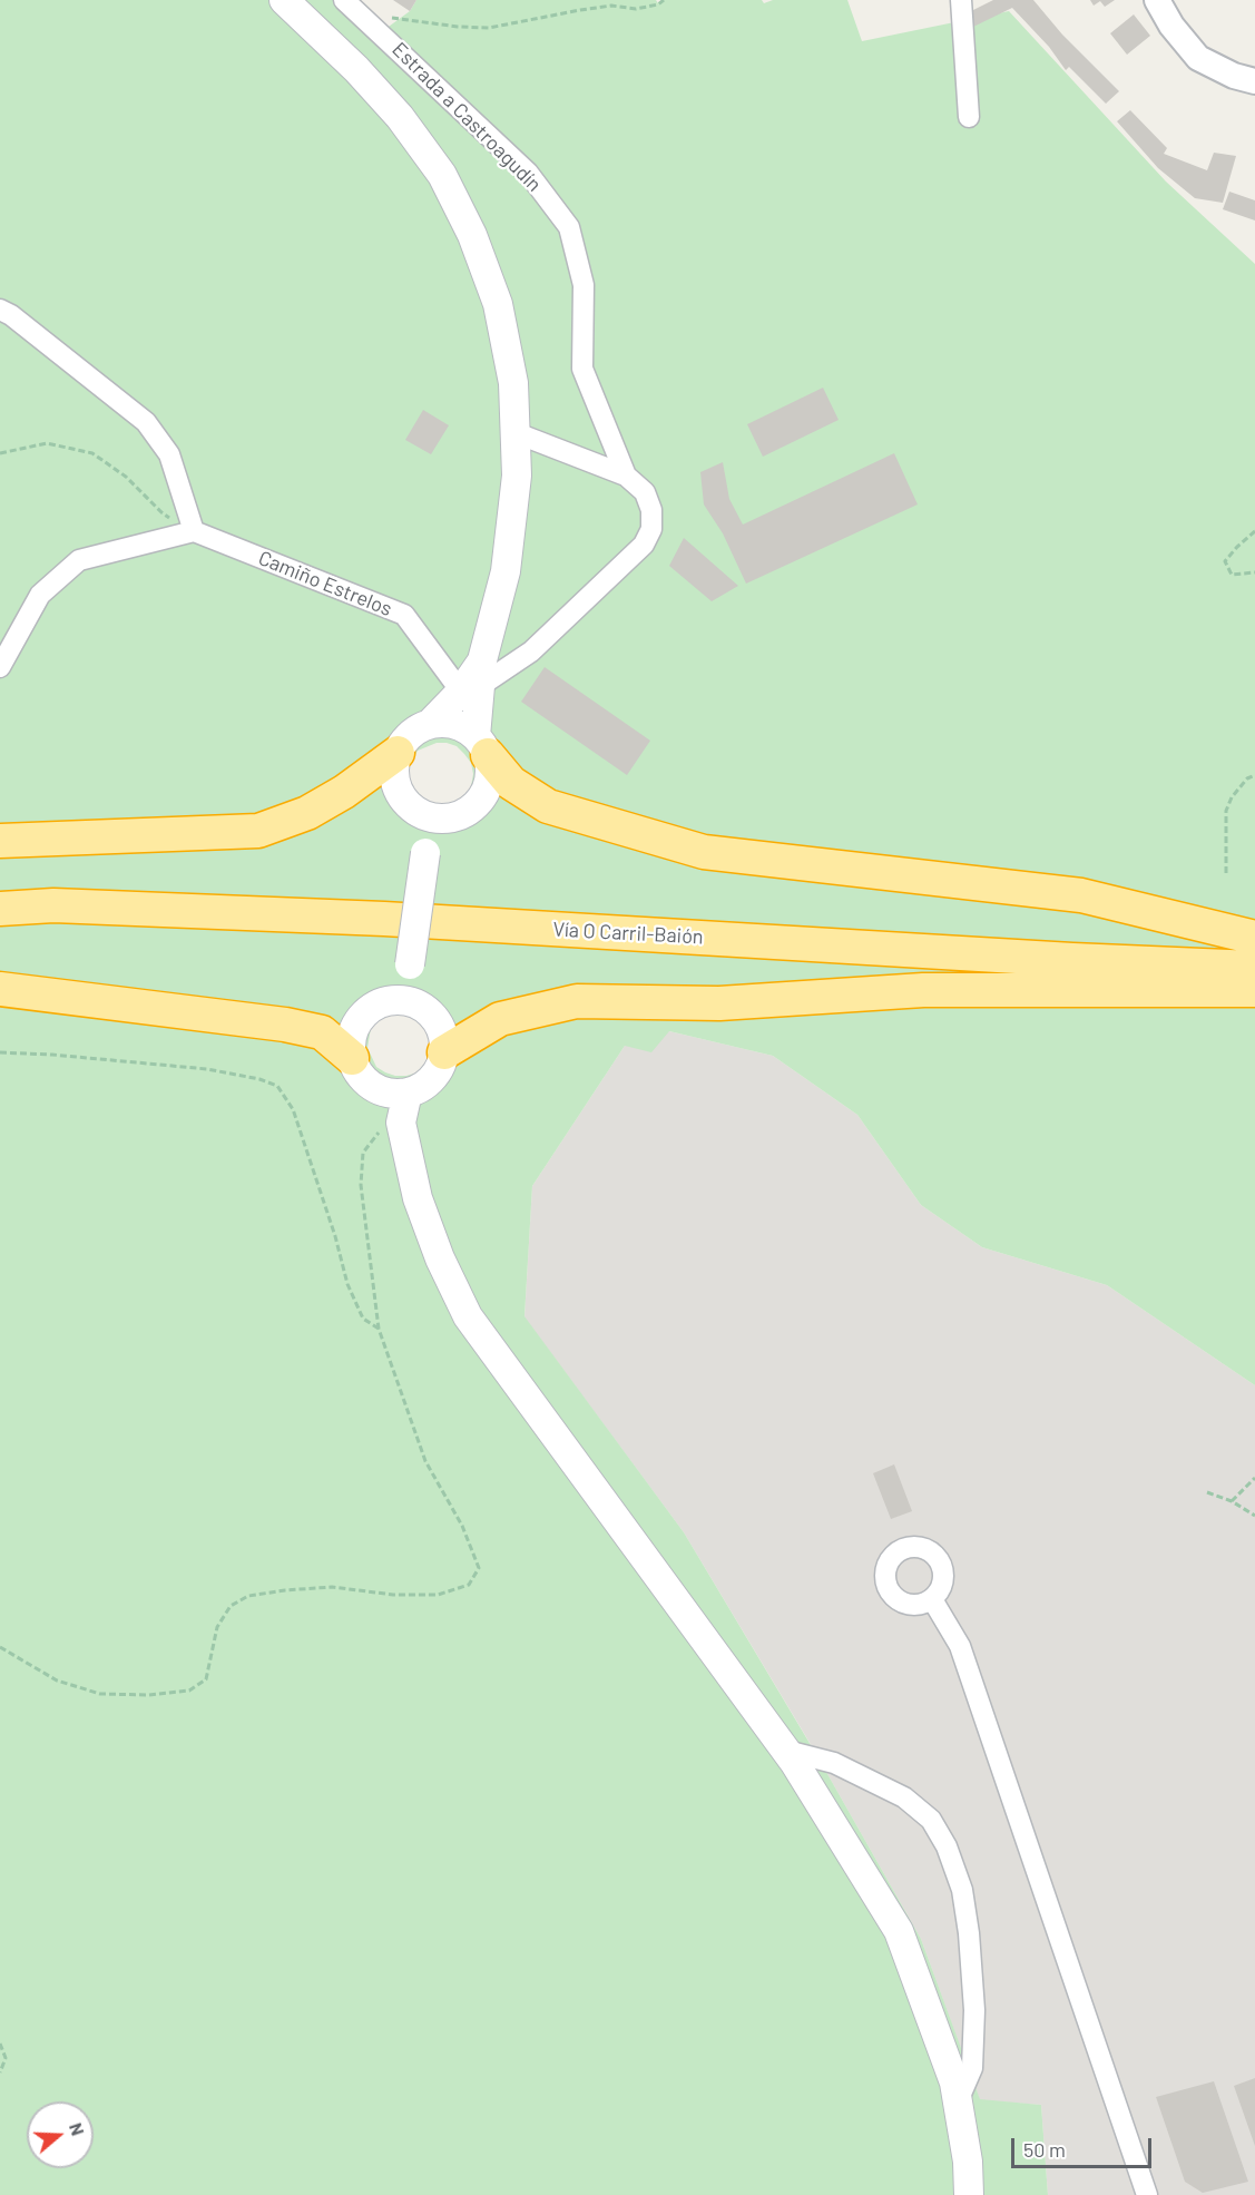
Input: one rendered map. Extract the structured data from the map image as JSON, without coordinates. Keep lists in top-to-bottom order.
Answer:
{
  "streets": {
    "highway": ["Vía O Carril-Baión"],
    "street": ["Estrada a Castroagudín", "Camiño Estrelos"]
  },
  "crossings": [
    ["Estrada a Castroagudín", "Camiño Estrelos"]
  ],
  "scale_bar": "50 m",
  "north": "right"
}
